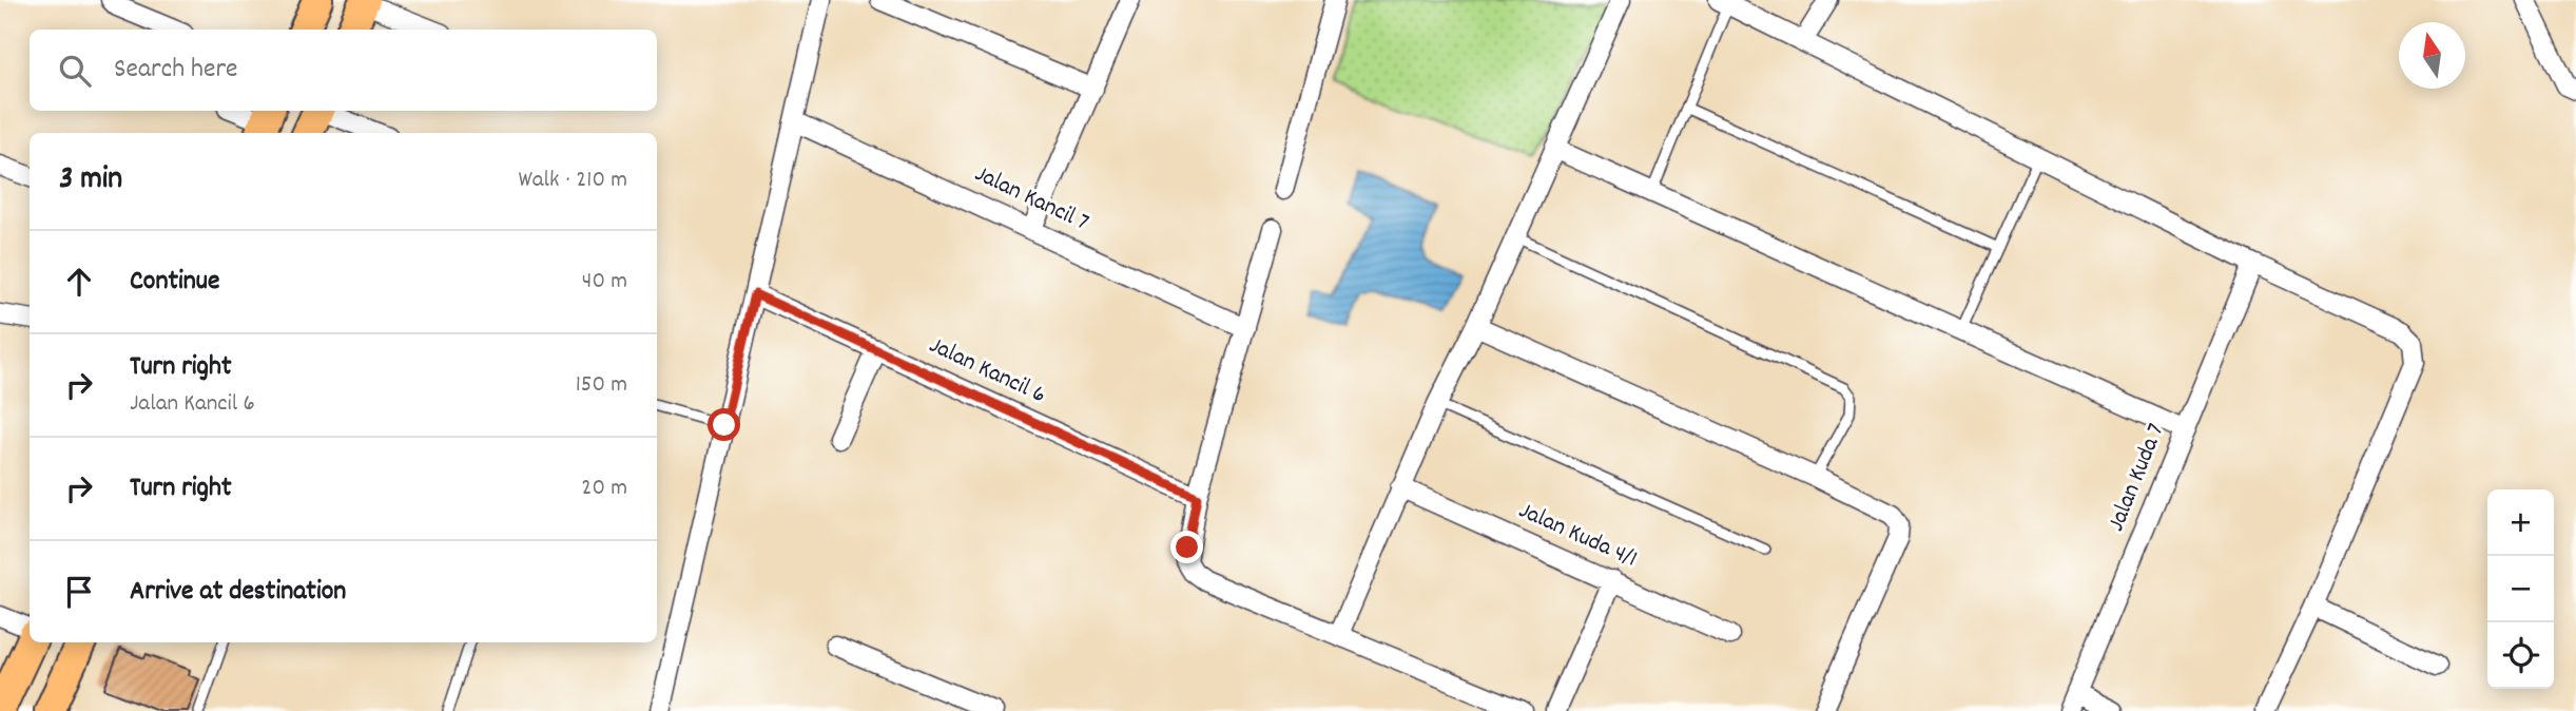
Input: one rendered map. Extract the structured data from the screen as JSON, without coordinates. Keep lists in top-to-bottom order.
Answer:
{
  "streets": {
    "street": [
      "Jalan Kancil 7",
      "Jalan Kancil 6",
      "Jalan Kuda 7",
      "Jalan Kuda 4/1"
    ]
  },
  "north": "top",
  "page": {
    "search": "Search here",
    "heading": ["3 min", "Walk · 210 m"],
    "list": [
      ["Continue", "40 m"],
      ["Turn right", "Jalan Kancil 6", "150 m"],
      ["Turn right", "20 m"],
      "Arrive at destination"
    ],
    "map_buttons": ["+", "−"]
  }
}
